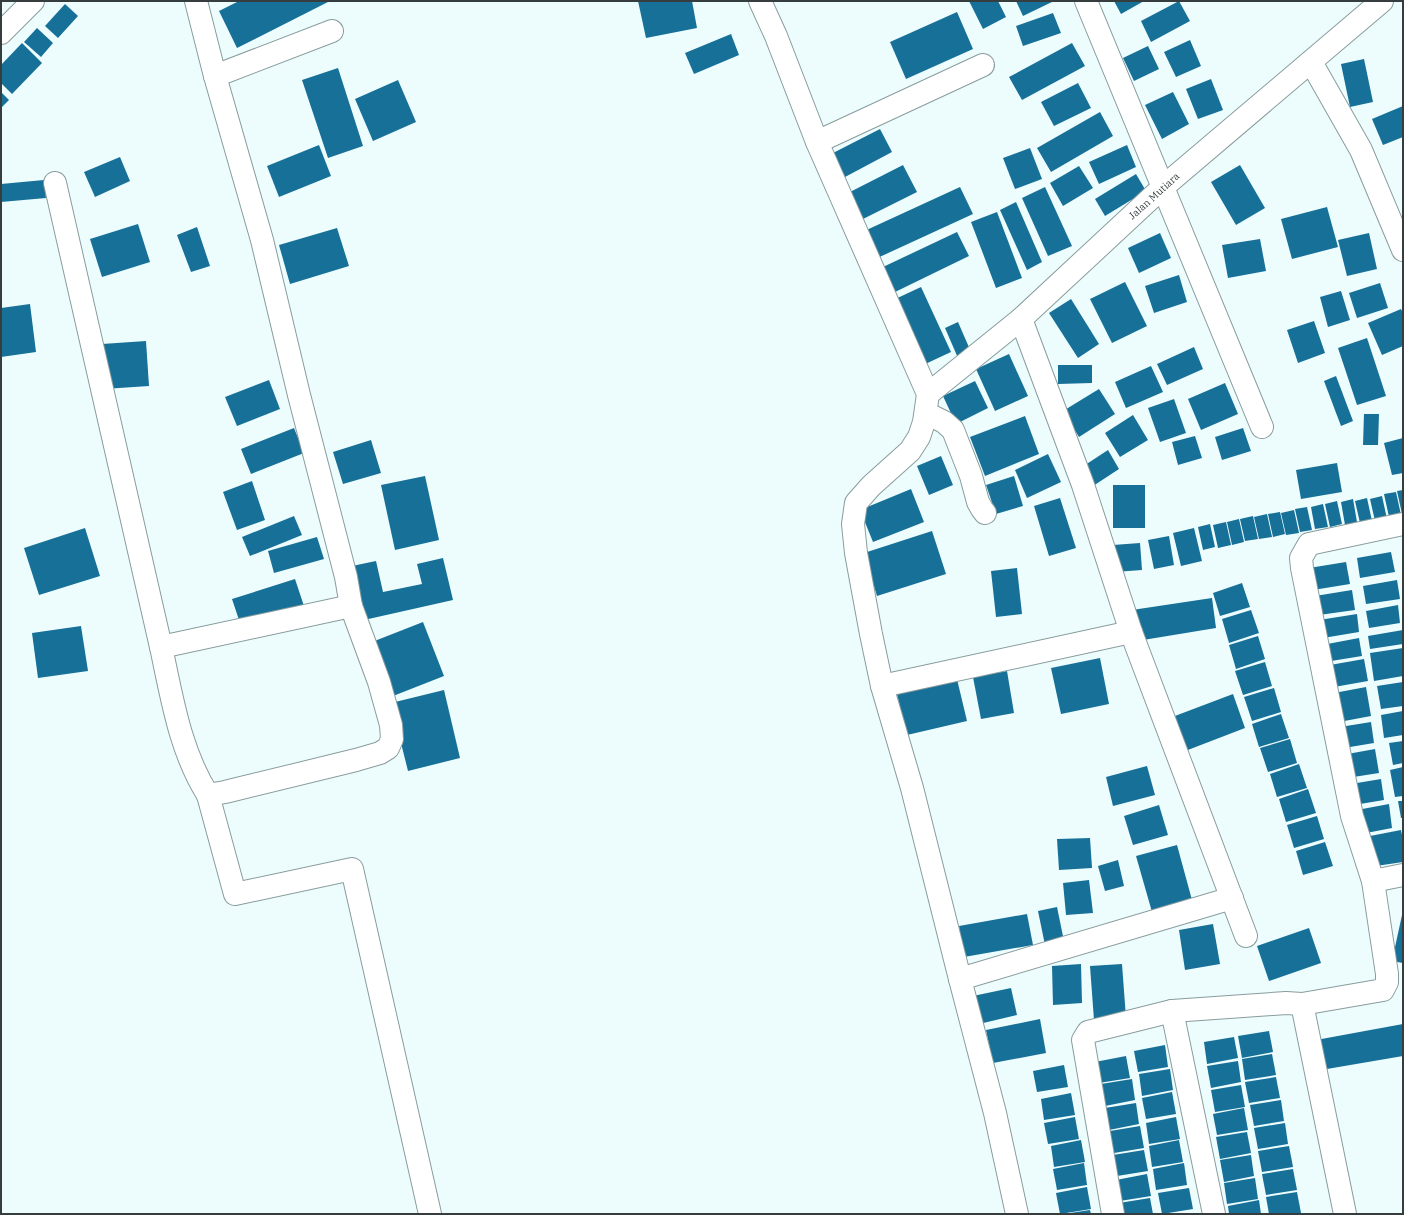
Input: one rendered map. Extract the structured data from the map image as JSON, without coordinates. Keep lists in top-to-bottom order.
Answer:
{
  "streets": {
    "street": ["Jalan Mutiara"]
  }
}
